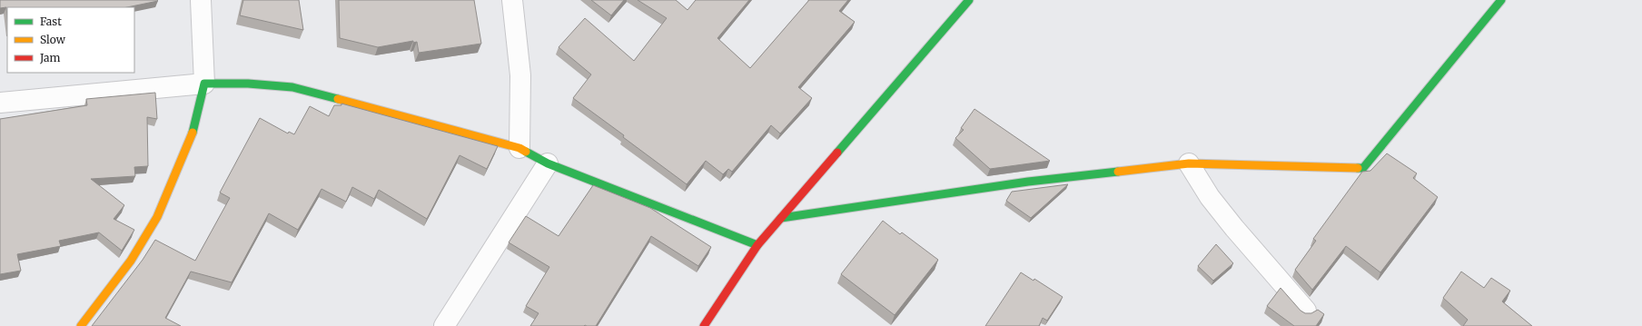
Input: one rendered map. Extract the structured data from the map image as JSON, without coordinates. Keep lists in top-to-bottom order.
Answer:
{
  "legend": ["Fast", "Slow", "Jam"]
}
